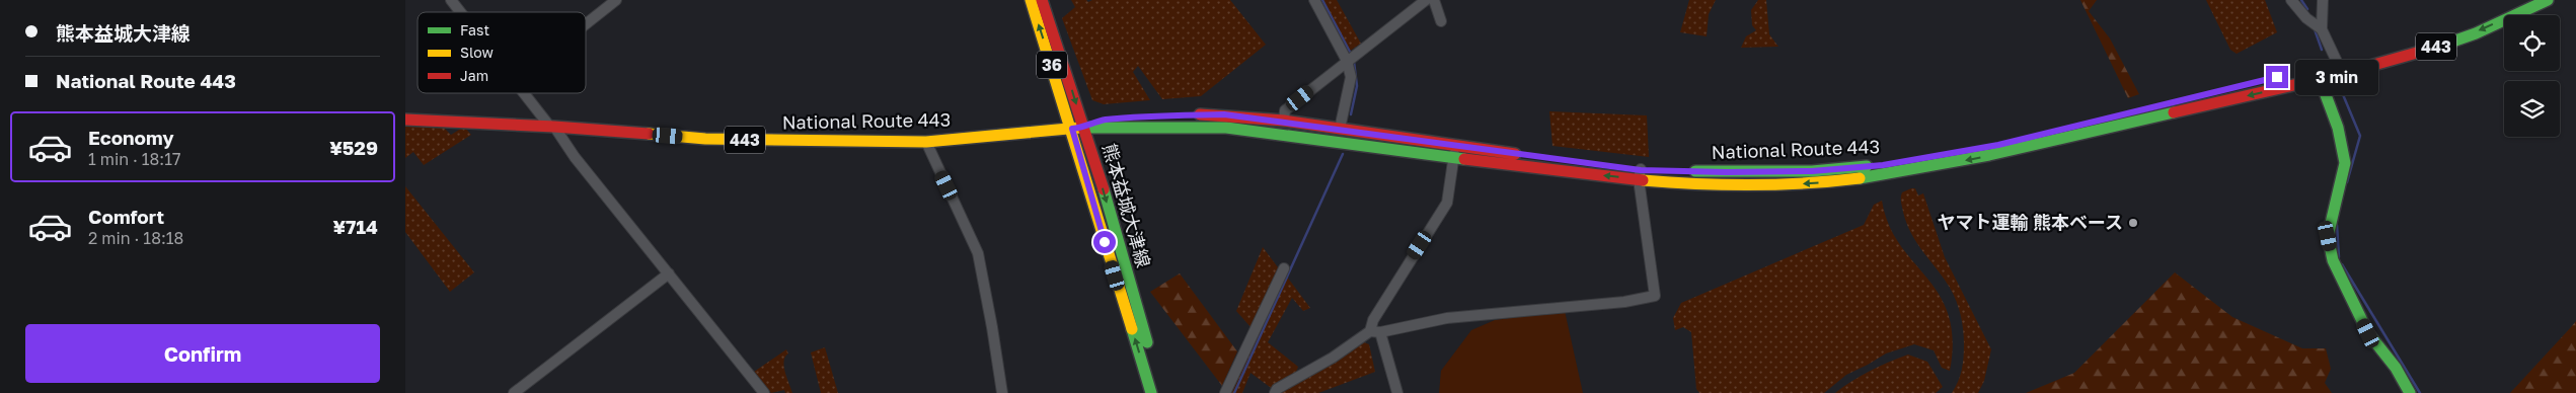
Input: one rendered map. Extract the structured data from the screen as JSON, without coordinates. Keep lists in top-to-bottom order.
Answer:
{
  "streets": {
    "main road": [
      "443",
      "36",
      "National Route 443",
      "熊本益城大津線"
    ]
  },
  "crossings": [
    ["National Route 443", "熊本益城大津線"]
  ],
  "places": ["ヤマト運輸 熊本ベース"],
  "legend": ["Fast", "Slow", "Jam"],
  "page": {
    "banner": ["熊本益城大津線", "National Route 443"],
    "bubble": "3 min",
    "list": [
      {
        "name": "Economy",
        "note": "1 min · 18:17",
        "value": "¥529"
      },
      {
        "name": "Comfort",
        "note": "2 min · 18:18",
        "value": "¥714"
      }
    ],
    "buttons": "Confirm"
  }
}
